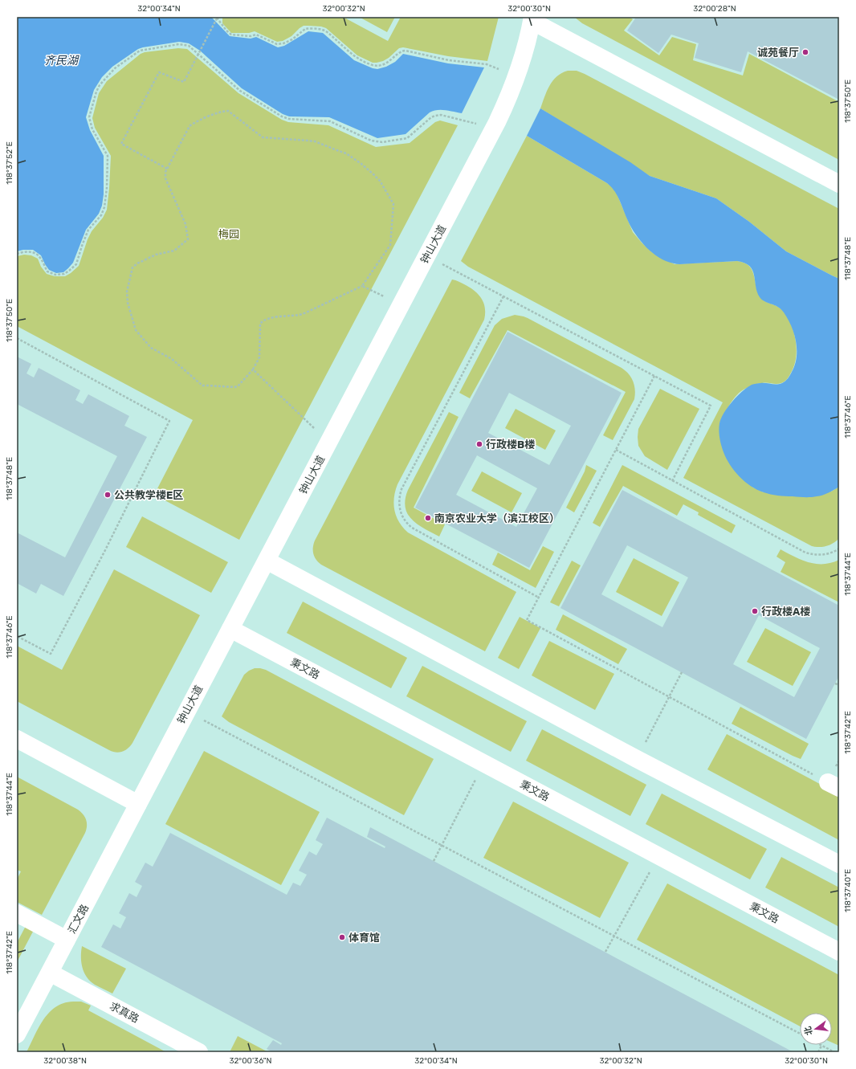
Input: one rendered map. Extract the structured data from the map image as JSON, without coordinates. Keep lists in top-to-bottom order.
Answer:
{
  "streets": {
    "lane": [
      "钟山大道",
      "秉文路",
      "汇文路",
      "求真路"
    ]
  },
  "crossings": [
    ["钟山大道", "秉文路"],
    ["钟山大道", "汇文路"],
    ["汇文路", "求真路"]
  ],
  "water": ["齐民湖"],
  "parks": ["梅园"],
  "places": [
    "诚苑餐厅",
    "行政楼B楼",
    "公共教学楼E区",
    "南京农业大学（滨江校区）",
    "行政楼A楼",
    "体育馆"
  ],
  "north": "left",
  "coordinates": [
    "32°00'34\"N",
    "32°00'32\"N",
    "32°00'30\"N",
    "32°00'28\"N",
    "118°37'50\"E",
    "118°37'52\"E",
    "118°37'48\"E",
    "118°37'46\"E",
    "118°37'44\"E",
    "118°37'42\"E",
    "118°37'40\"E",
    "32°00'38\"N",
    "32°00'36\"N"
  ]
}
